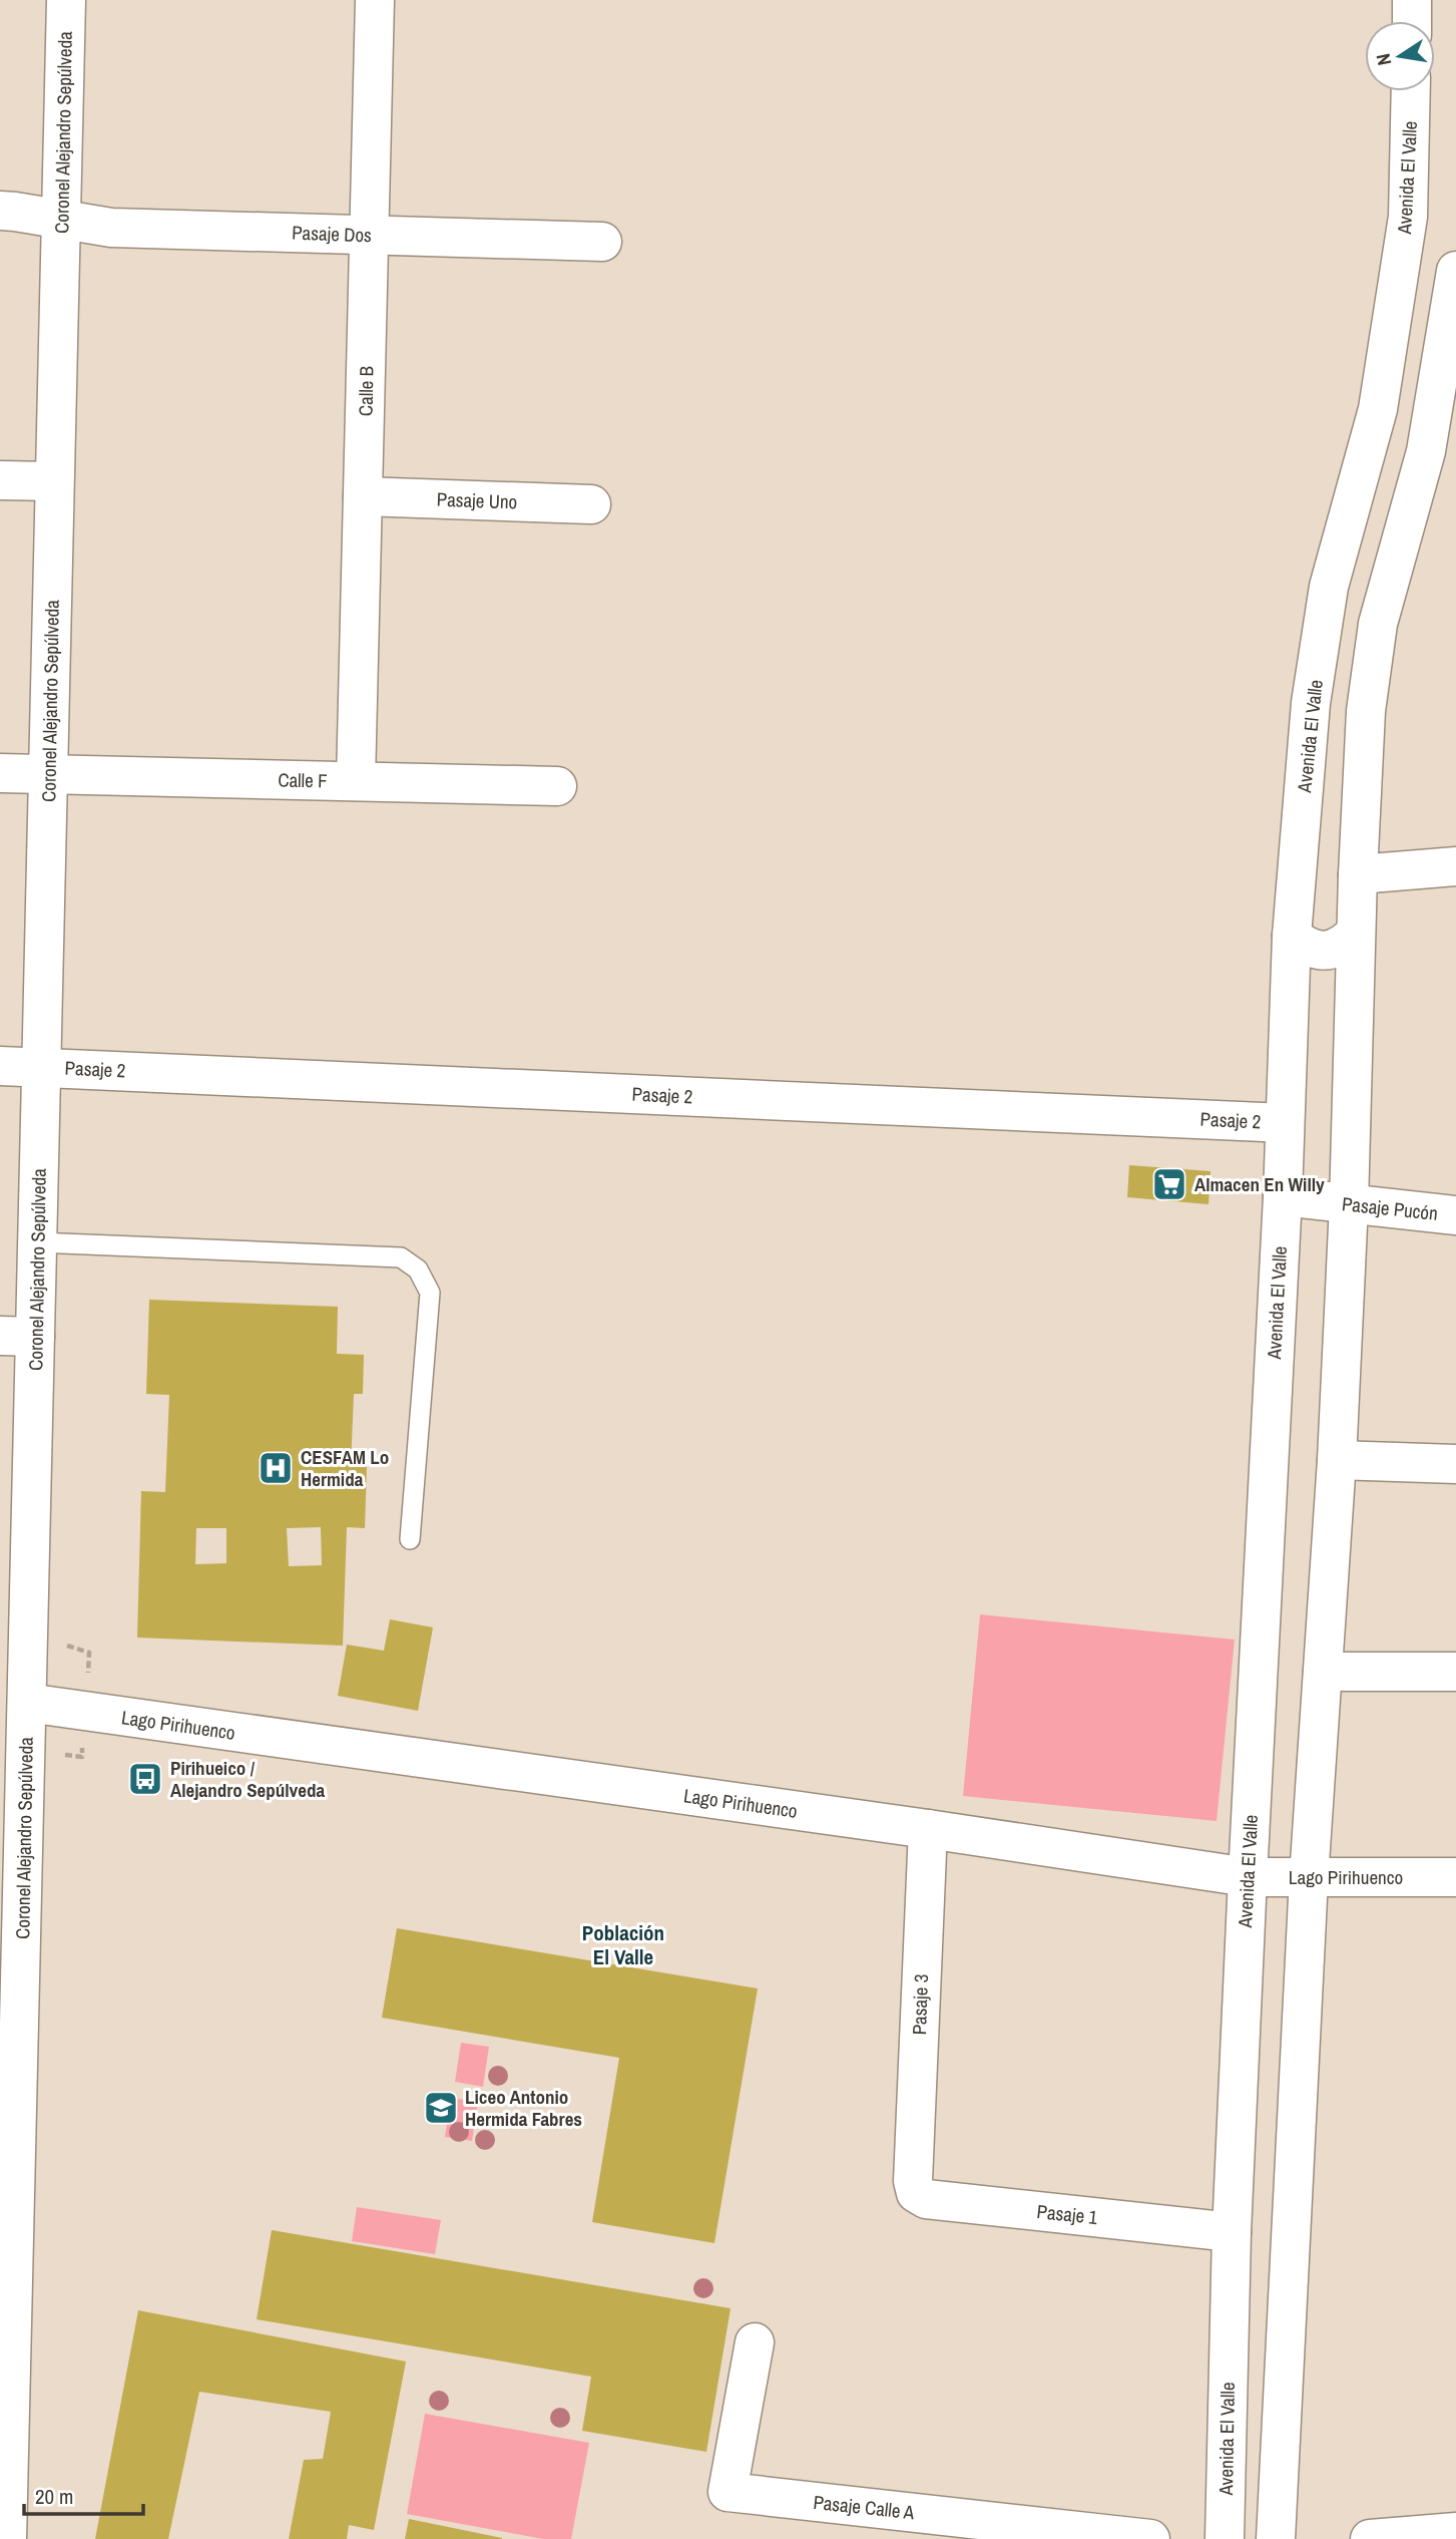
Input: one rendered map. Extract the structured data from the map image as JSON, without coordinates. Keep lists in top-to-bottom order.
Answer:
{
  "streets": {
    "street": [
      "Coronel Alejandro Sepúlveda",
      "Avenida El Valle",
      "Pasaje Dos",
      "Calle B",
      "Pasaje Uno",
      "Calle F",
      "Pasaje 2",
      "Pasaje Pucón",
      "Lago Pirihuenco",
      "Pasaje 3",
      "Pasaje 1",
      "Pasaje Calle A"
    ]
  },
  "crossings": [
    ["Coronel Alejandro Sepúlveda", "Pasaje Dos"],
    ["Coronel Alejandro Sepúlveda", "Calle F"],
    ["Coronel Alejandro Sepúlveda", "Pasaje 2"],
    ["Coronel Alejandro Sepúlveda", "Lago Pirihuenco"],
    ["Avenida El Valle", "Pasaje 2"],
    ["Avenida El Valle", "Pasaje Pucón"],
    ["Avenida El Valle", "Lago Pirihuenco"],
    ["Avenida El Valle", "Pasaje 1"],
    ["Pasaje Dos", "Calle B"],
    ["Calle B", "Pasaje Uno"],
    ["Calle B", "Calle F"],
    ["Lago Pirihuenco", "Pasaje 3"],
    ["Pasaje 3", "Pasaje 1"]
  ],
  "districts": ["Población El Valle"],
  "places": {
    "supermarket": ["Almacen En Willy"],
    "hospital": ["CESFAM Lo Hermida"],
    "bus stop": ["Pirihueico / Alejandro Sepúlveda"],
    "school or university": ["Liceo Antonio Hermida Fabres"]
  },
  "scale_bar": "20 m",
  "north": "left"
}
